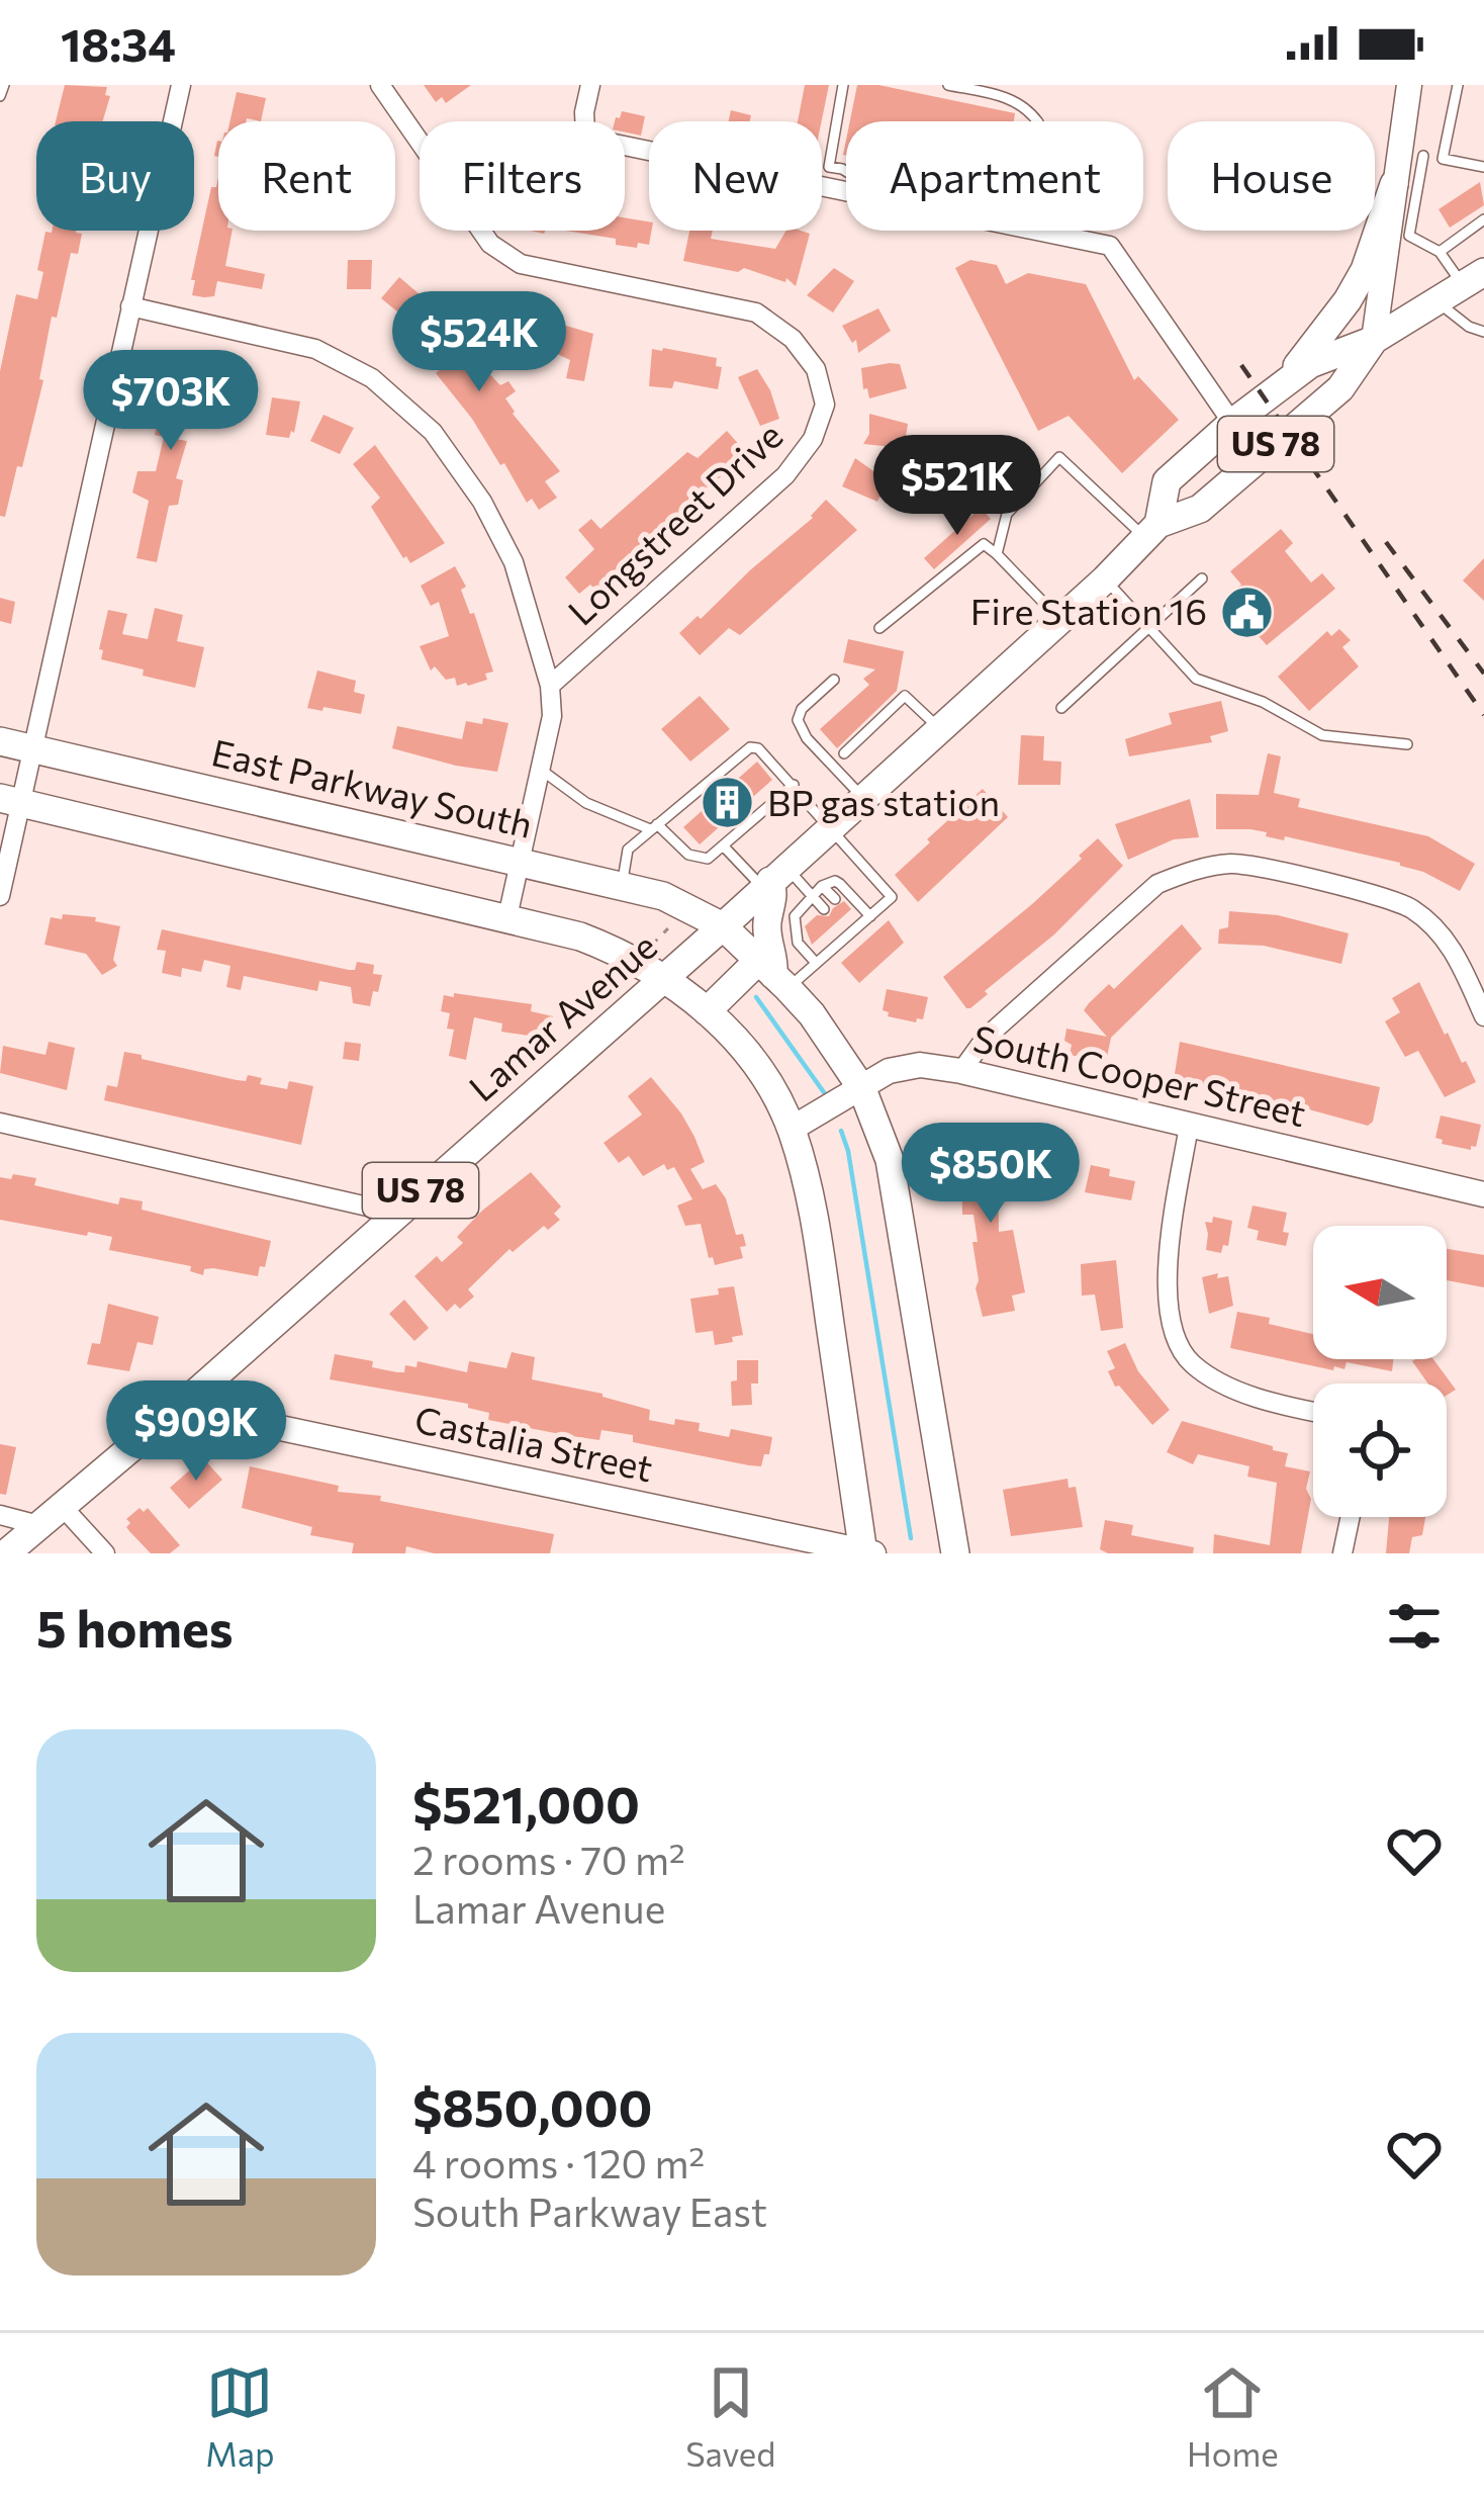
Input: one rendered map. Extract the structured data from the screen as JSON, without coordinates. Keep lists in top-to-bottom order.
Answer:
{
  "streets": {
    "main road": ["US 78", "East Parkway South", "Lamar Avenue"],
    "street": ["Longstreet Drive", "South Cooper Street", "Castalia Street"]
  },
  "crossings": [
    ["East Parkway South", "Lamar Avenue"],
    ["East Parkway South", "South Cooper Street"],
    ["Lamar Avenue", "Castalia Street"]
  ],
  "places": {
    "public building": ["Fire Station 16"],
    "building": ["BP gas station"]
  },
  "north": "left",
  "page": {
    "status": "18:34",
    "chip": [
      "Buy",
      "Rent",
      "Filters",
      "New",
      "Apartment",
      "House"
    ],
    "price": [
      "$524K",
      "$703K",
      "$521K",
      "$850K",
      "$909K"
    ],
    "heading": "5 homes",
    "list": [
      {
        "name": "$521,000",
        "note": "2 rooms · 70 m² · Lamar Avenue"
      },
      {
        "name": "$850,000",
        "note": "4 rooms · 120 m² · South Parkway East"
      }
    ],
    "tabs": ["Map", "Saved", "Home"]
  }
}
